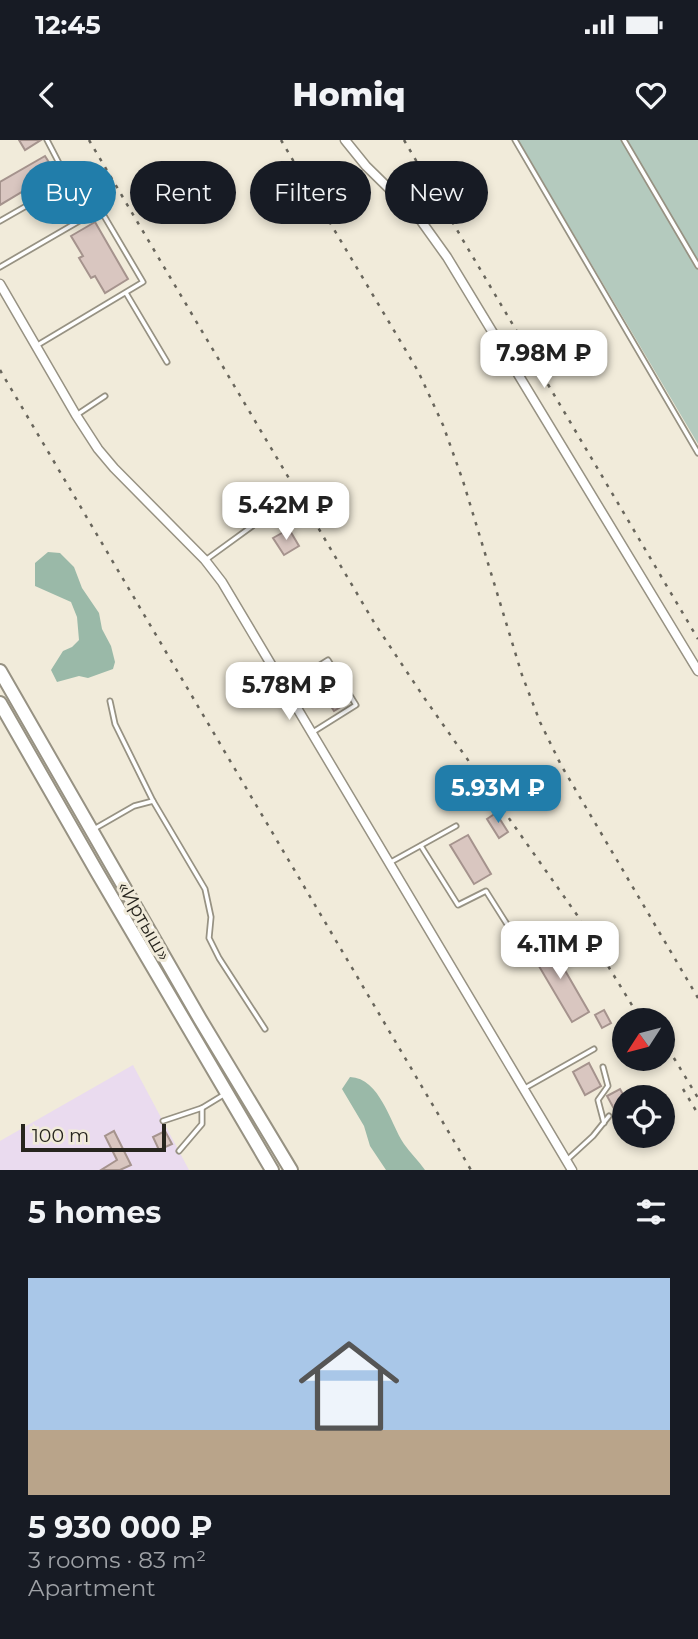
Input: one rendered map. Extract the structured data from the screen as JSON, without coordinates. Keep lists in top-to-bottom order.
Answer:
{
  "streets": {
    "main road": ["«Иртыш»"]
  },
  "scale_bar": "100 m",
  "north": "bottom left",
  "page": {
    "status": "12:45",
    "header": "Homiq",
    "chip": [
      "Buy",
      "Rent",
      "Filters",
      "New"
    ],
    "price": [
      "7.98M ₽",
      "5.42M ₽",
      "5.78M ₽",
      "5.93M ₽",
      "4.11M ₽"
    ],
    "scale": "100 m",
    "heading": "5 homes",
    "list": [
      {
        "name": "5 930 000 ₽",
        "note": "3 rooms · 83 m² · Apartment"
      }
    ]
  }
}
